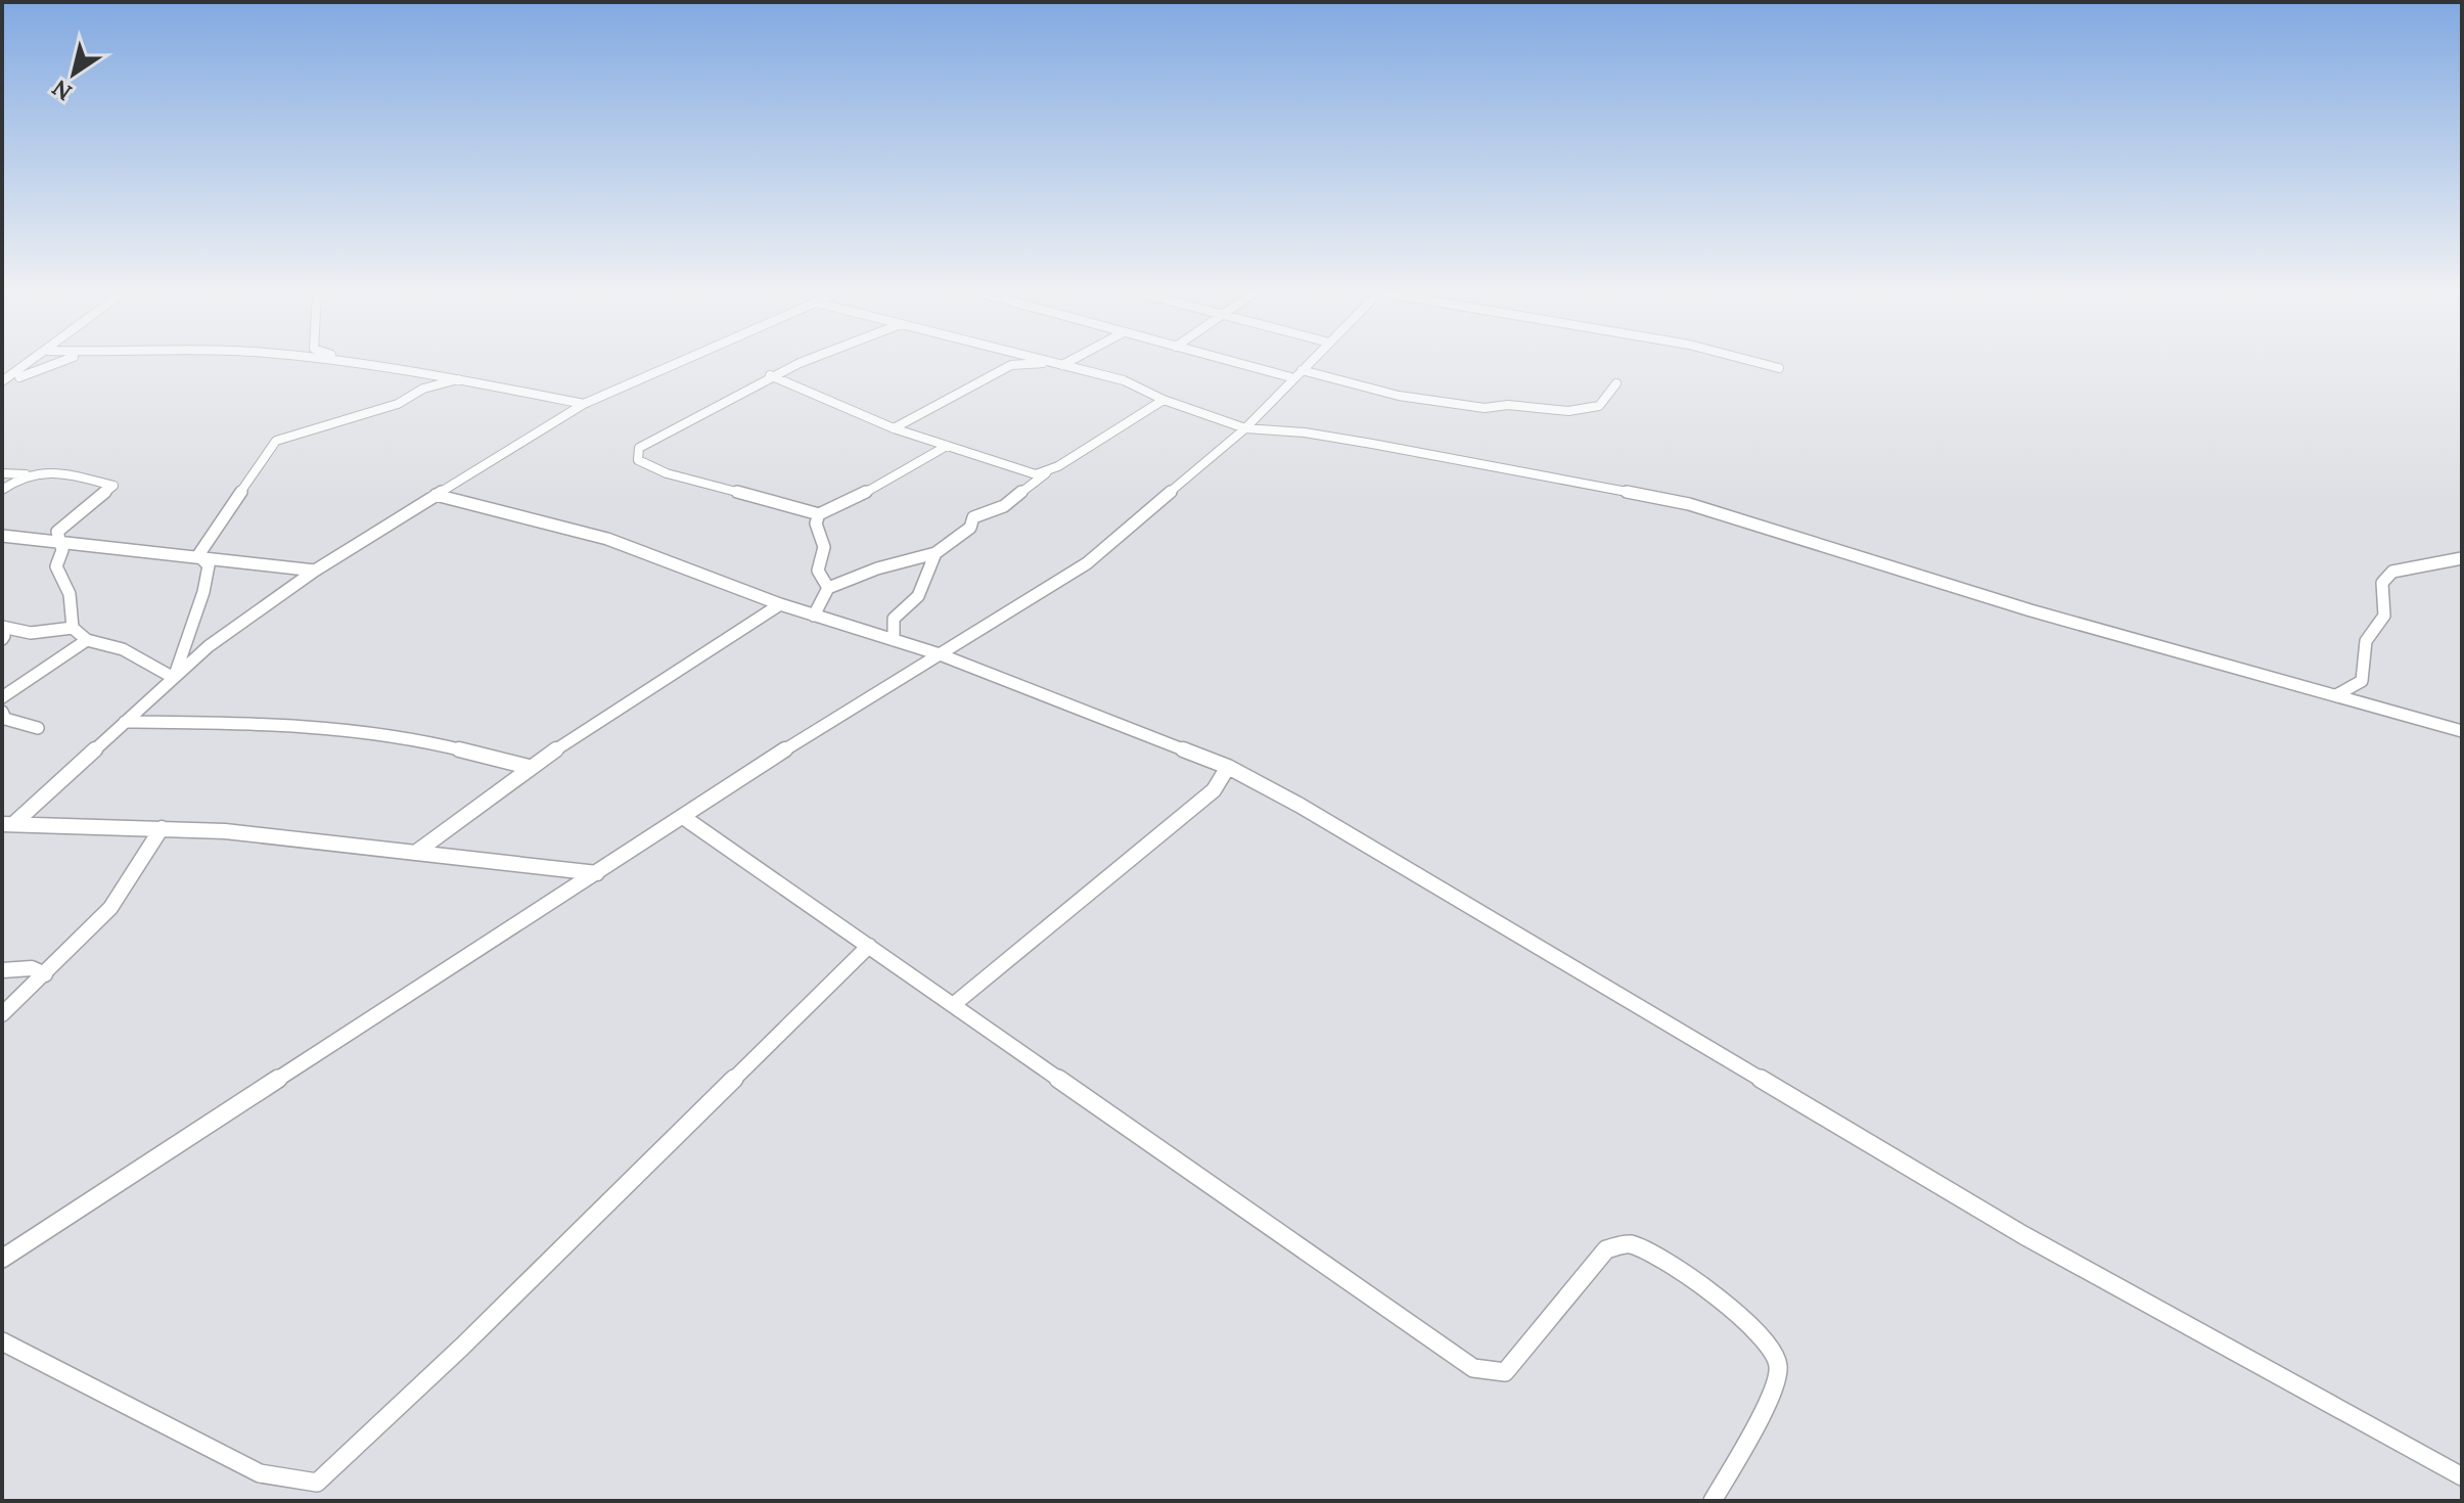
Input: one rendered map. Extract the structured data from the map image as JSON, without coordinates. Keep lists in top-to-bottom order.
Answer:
{
  "north": "bottom left"
}
